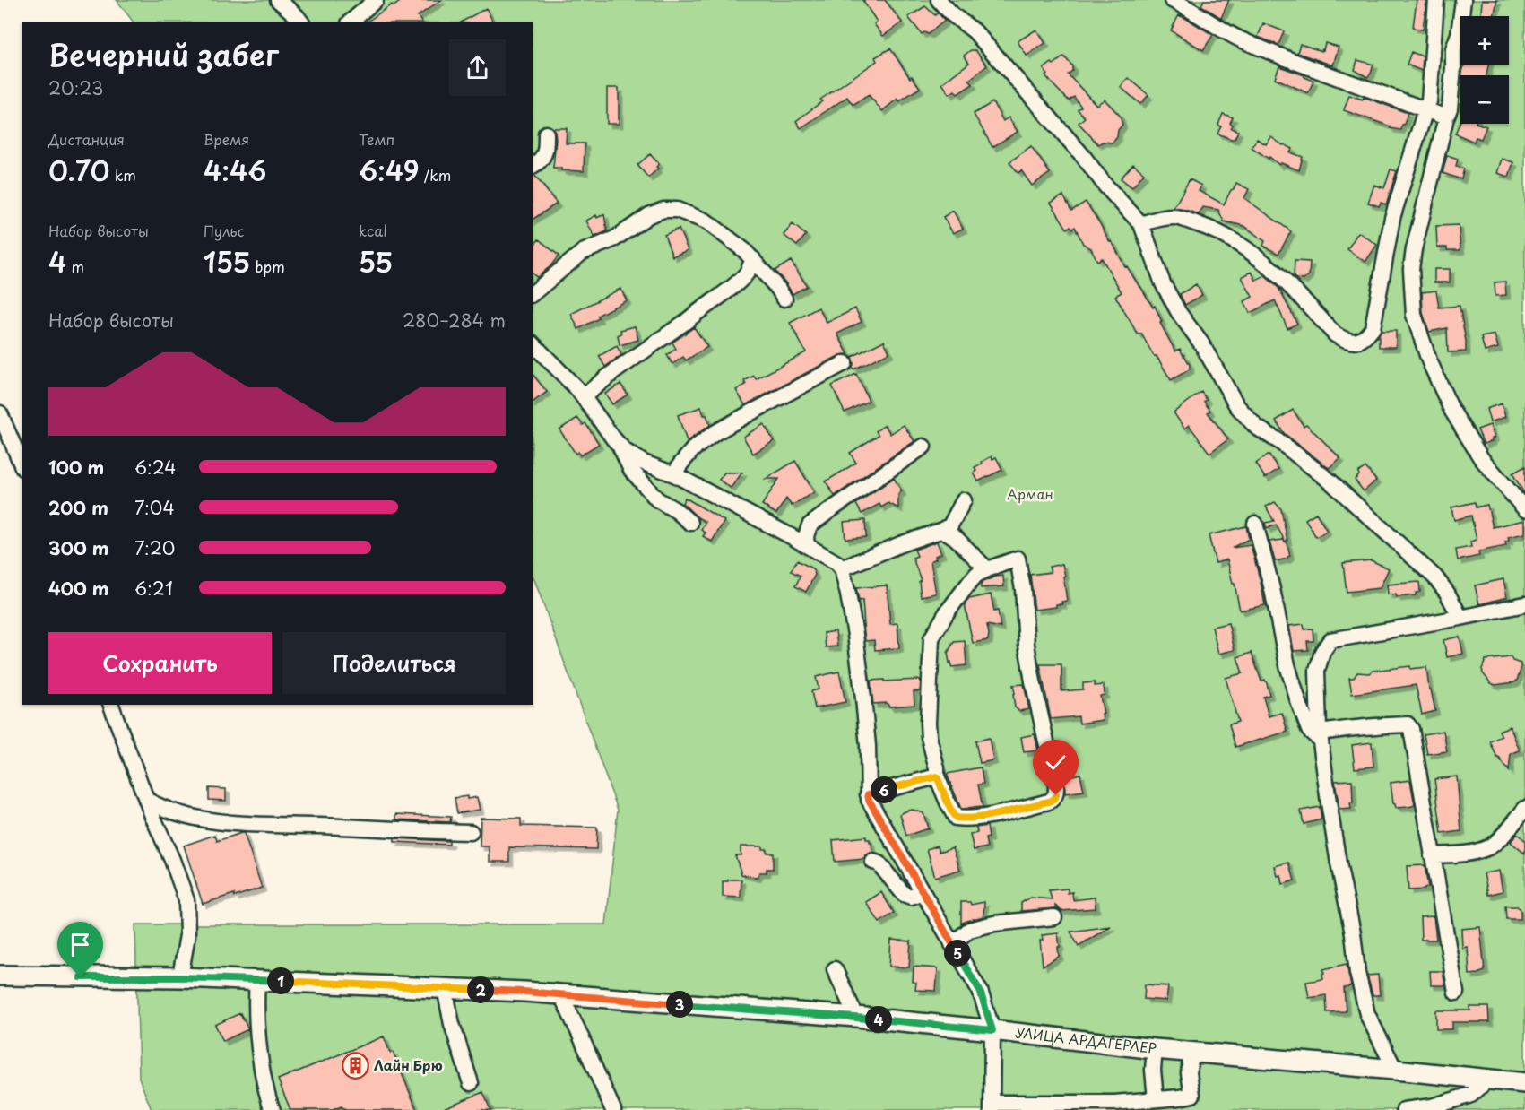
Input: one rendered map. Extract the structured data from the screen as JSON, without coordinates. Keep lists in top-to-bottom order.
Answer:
{
  "streets": {
    "main road": ["УЛИЦА АРДАГЕРЛЕР"]
  },
  "parks": ["Арман"],
  "places": {
    "building": ["Лайн Брю"]
  },
  "page": {
    "map_buttons": ["+", "−"],
    "heading": ["Вечерний забег", "20:23"],
    "stats": [
      ["Дистанция", "0.70 km"],
      ["Время", "4:46"],
      ["Темп", "6:49 /km"],
      ["Набор высоты", "4 m"],
      ["Пульс", "155 bpm"],
      ["kcal", "55"]
    ],
    "chart": ["Набор высоты", "280–284 m"],
    "list": [
      {
        "name": "100 m",
        "note": "6:24"
      },
      {
        "name": "200 m",
        "note": "7:04"
      },
      {
        "name": "300 m",
        "note": "7:20"
      },
      {
        "name": "400 m",
        "note": "6:21"
      }
    ],
    "buttons": ["Сохранить", "Поделиться"],
    "pins": [
      "6",
      "5",
      "1",
      "2",
      "3",
      "4"
    ]
  }
}
